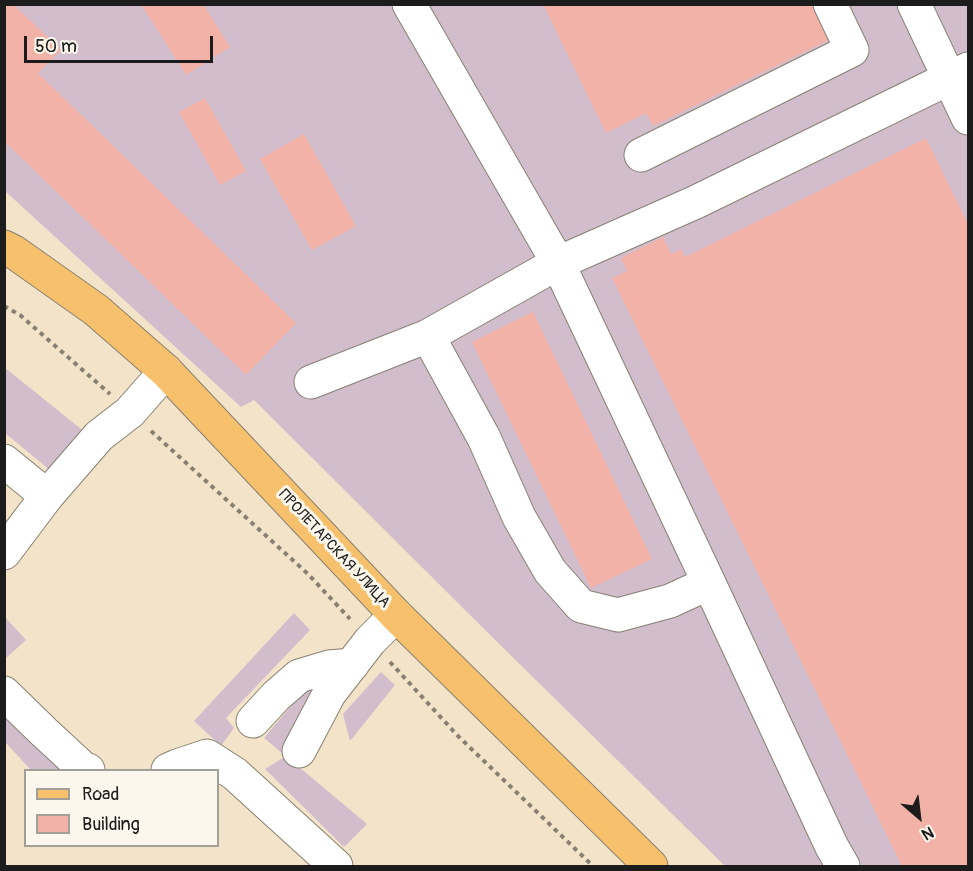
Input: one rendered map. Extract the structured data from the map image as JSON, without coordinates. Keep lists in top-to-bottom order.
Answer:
{
  "streets": {
    "main road": ["ПРОЛЕТАРСКАЯ УЛИЦА"]
  },
  "legend": ["Road", "Building"],
  "scale_bar": "50 m",
  "north": "bottom right"
}
